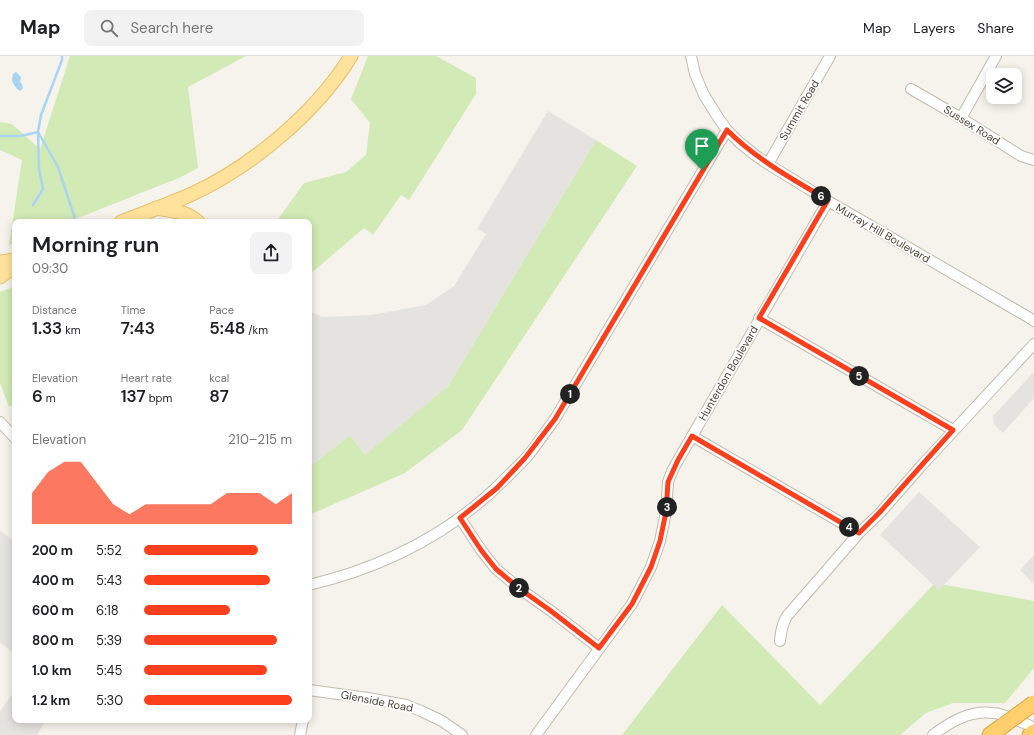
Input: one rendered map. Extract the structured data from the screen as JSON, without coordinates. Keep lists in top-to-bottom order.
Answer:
{
  "streets": {
    "street": [
      "Summit Road",
      "Sussex Road",
      "Murray Hill Boulevard",
      "Hunterdon Boulevard",
      "Glenside Road"
    ]
  },
  "crossings": [
    ["Summit Road", "Murray Hill Boulevard"],
    ["Murray Hill Boulevard", "Hunterdon Boulevard"]
  ],
  "page": {
    "header": "Map",
    "search": "Search here",
    "nav": ["Map", "Layers", "Share"],
    "pins": [
      "6",
      "5",
      "1",
      "3",
      "4",
      "2"
    ],
    "heading": ["Morning run", "09:30"],
    "stats": [
      ["Distance", "1.33 km"],
      ["Time", "7:43"],
      ["Pace", "5:48 /km"],
      ["Elevation", "6 m"],
      ["Heart rate", "137 bpm"],
      ["kcal", "87"]
    ],
    "chart": ["Elevation", "210–215 m"],
    "list": [
      {
        "name": "200 m",
        "note": "5:52"
      },
      {
        "name": "400 m",
        "note": "5:43"
      },
      {
        "name": "600 m",
        "note": "6:18"
      },
      {
        "name": "800 m",
        "note": "5:39"
      },
      {
        "name": "1.0 km",
        "note": "5:45"
      },
      {
        "name": "1.2 km",
        "note": "5:30"
      }
    ]
  }
}
